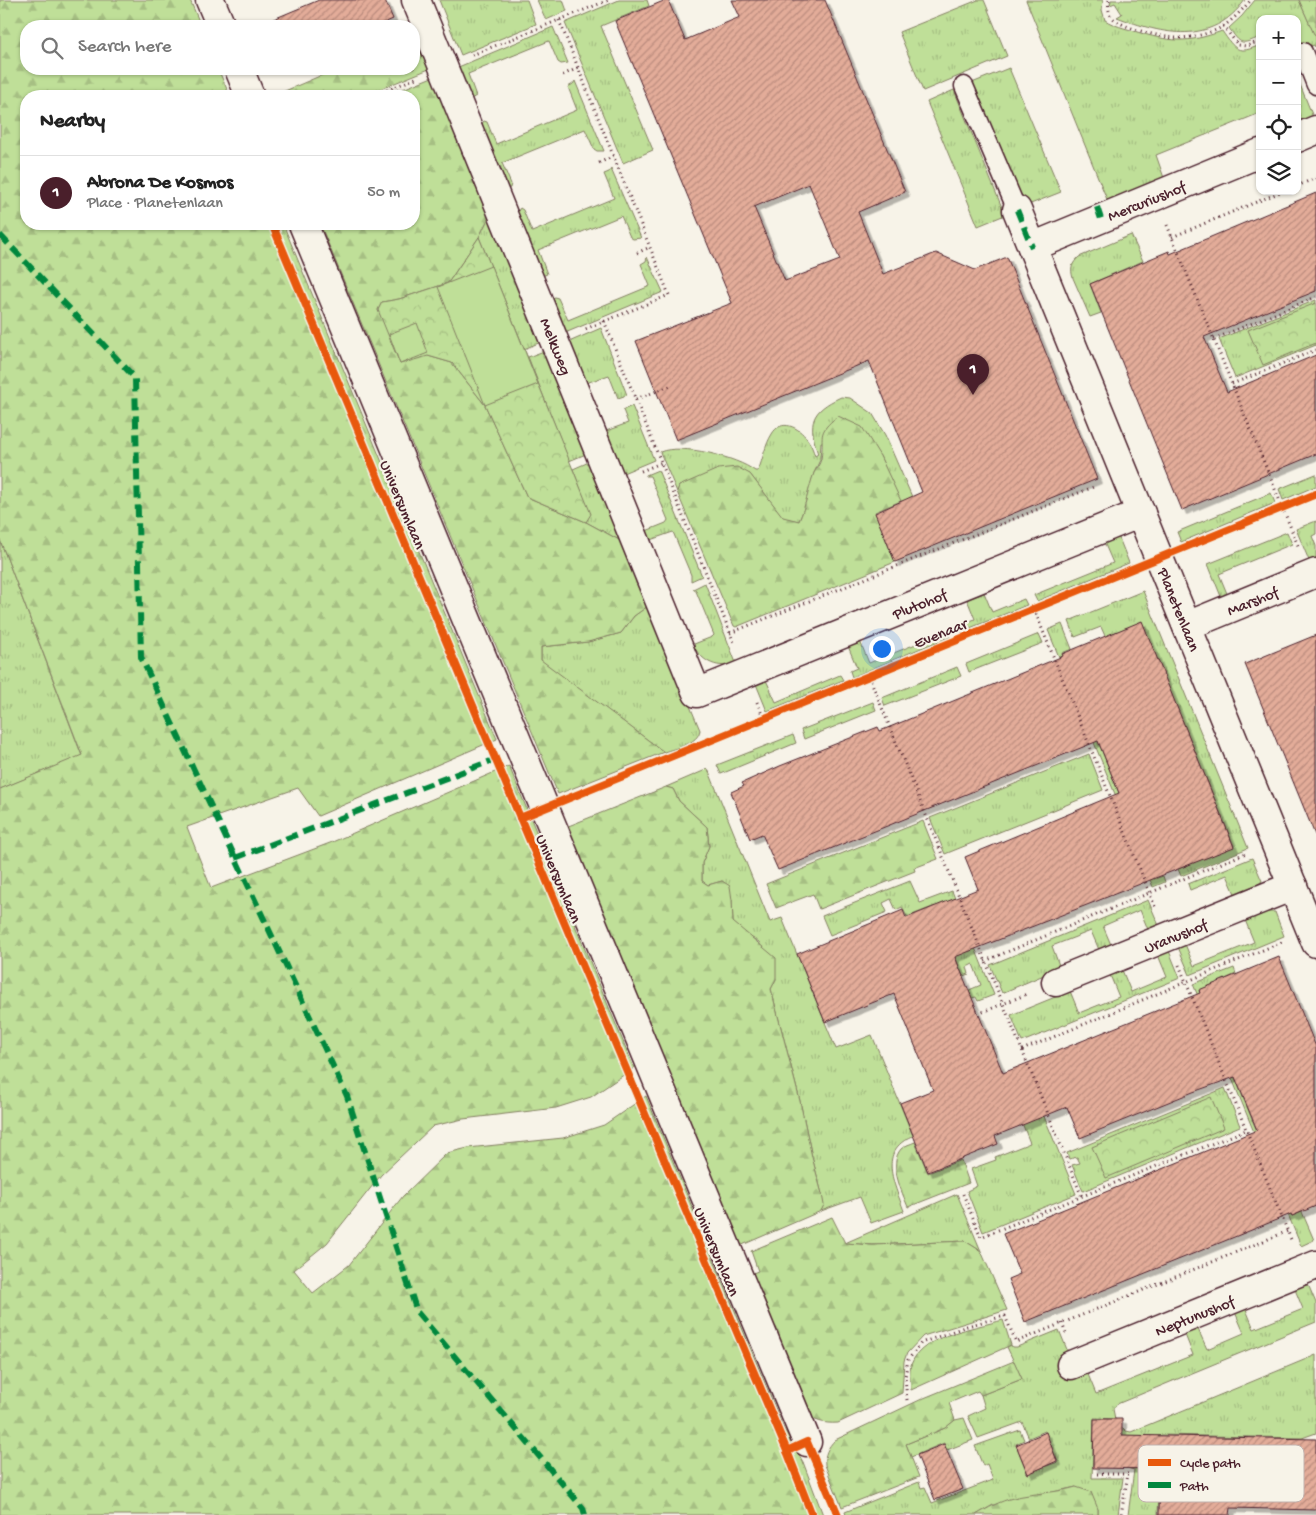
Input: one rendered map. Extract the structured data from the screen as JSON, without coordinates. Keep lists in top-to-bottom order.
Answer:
{
  "streets": {
    "street": [
      "Mercuriushof",
      "Melkweg",
      "Universumlaan",
      "Marshof",
      "Plutohof",
      "Planetenlaan",
      "Uranushof",
      "Neptunushof"
    ],
    "cycle path": ["Evenaar"]
  },
  "crossings": [
    ["Mercuriushof", "Planetenlaan"],
    ["Melkweg", "Plutohof"],
    ["Marshof", "Planetenlaan"],
    ["Plutohof", "Planetenlaan"],
    ["Planetenlaan", "Uranushof"]
  ],
  "legend": ["Cycle path", "Path"],
  "page": {
    "map_buttons": ["+", "−"],
    "search": "Search here",
    "heading": "Nearby",
    "list": [
      {
        "mark": "1",
        "name": "Abrona De Kosmos",
        "note": "Place · Planetenlaan",
        "value": "50 m"
      }
    ],
    "pins": "1"
  }
}
